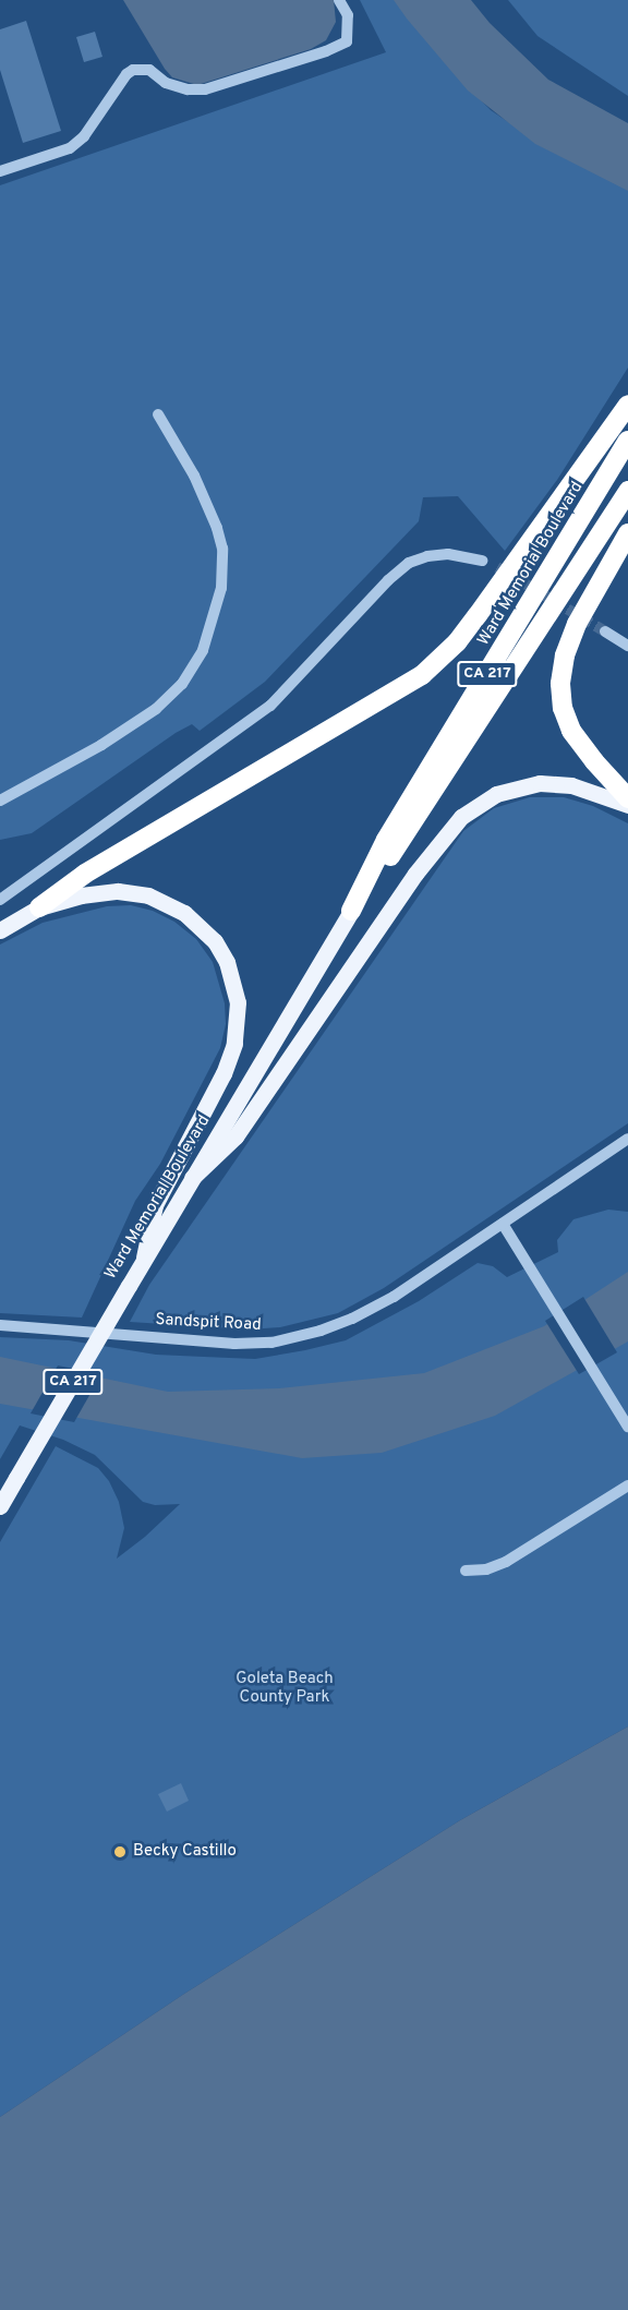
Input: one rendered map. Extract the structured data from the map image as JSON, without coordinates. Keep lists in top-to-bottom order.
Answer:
{
  "streets": {
    "highway": ["Ward Memorial Boulevard", "CA 217"],
    "street": ["Sandspit Road"]
  },
  "parks": ["Goleta Beach County Park"],
  "places": ["Becky Castillo"]
}
